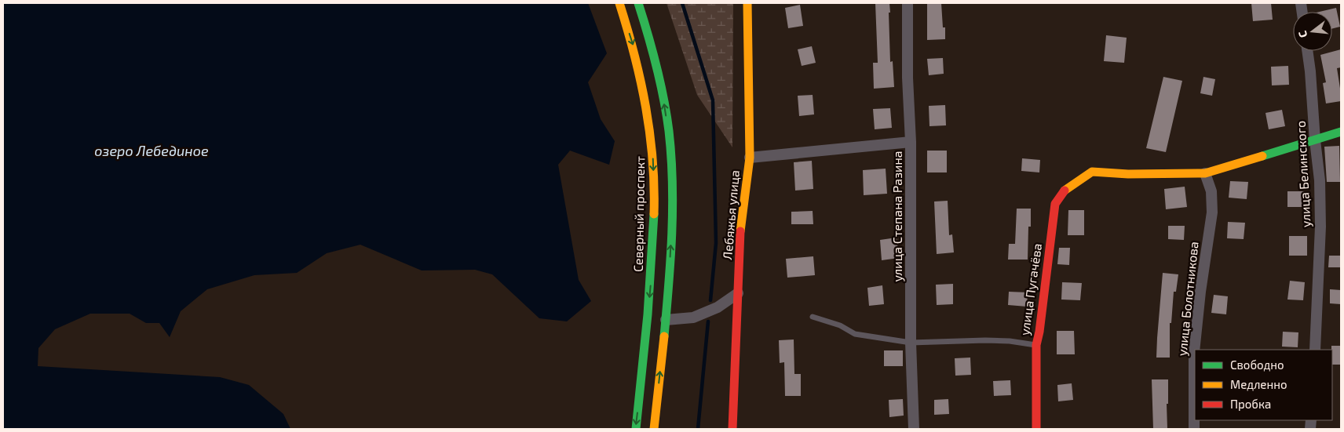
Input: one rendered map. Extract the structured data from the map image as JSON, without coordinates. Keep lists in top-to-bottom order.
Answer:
{
  "streets": {
    "street": [
      "улица Белинского",
      "Северный проспект",
      "Лебяжья улица",
      "улица Степана Разина",
      "улица Пугачёва",
      "улица Болотникова"
    ]
  },
  "crossings": [
    ["улица Пугачёва", "улица Болотникова"]
  ],
  "water": ["озеро Лебединое"],
  "legend": ["Свободно", "Медленно", "Пробка"],
  "north": "left"
}
